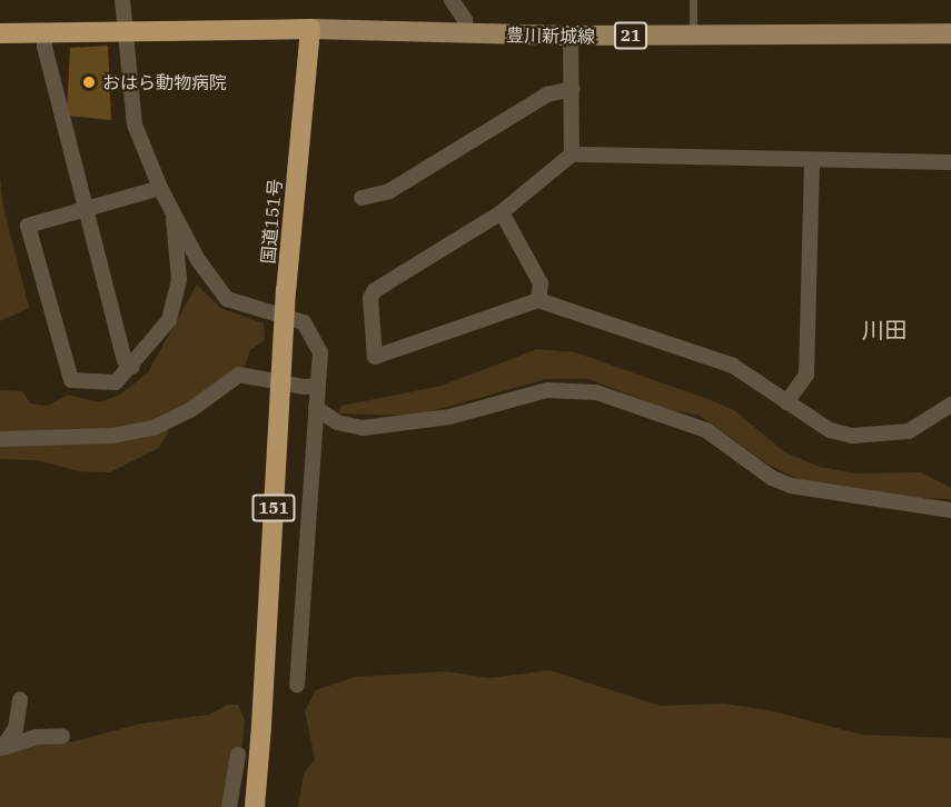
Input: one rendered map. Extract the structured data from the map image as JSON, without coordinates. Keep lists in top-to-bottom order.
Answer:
{
  "streets": {
    "highway": ["国道151号", "151"],
    "main road": ["豊川新城線", "21"]
  },
  "crossings": [
    ["豊川新城線", "国道151号"]
  ],
  "districts": ["川田"],
  "places": ["おはら動物病院"]
}
